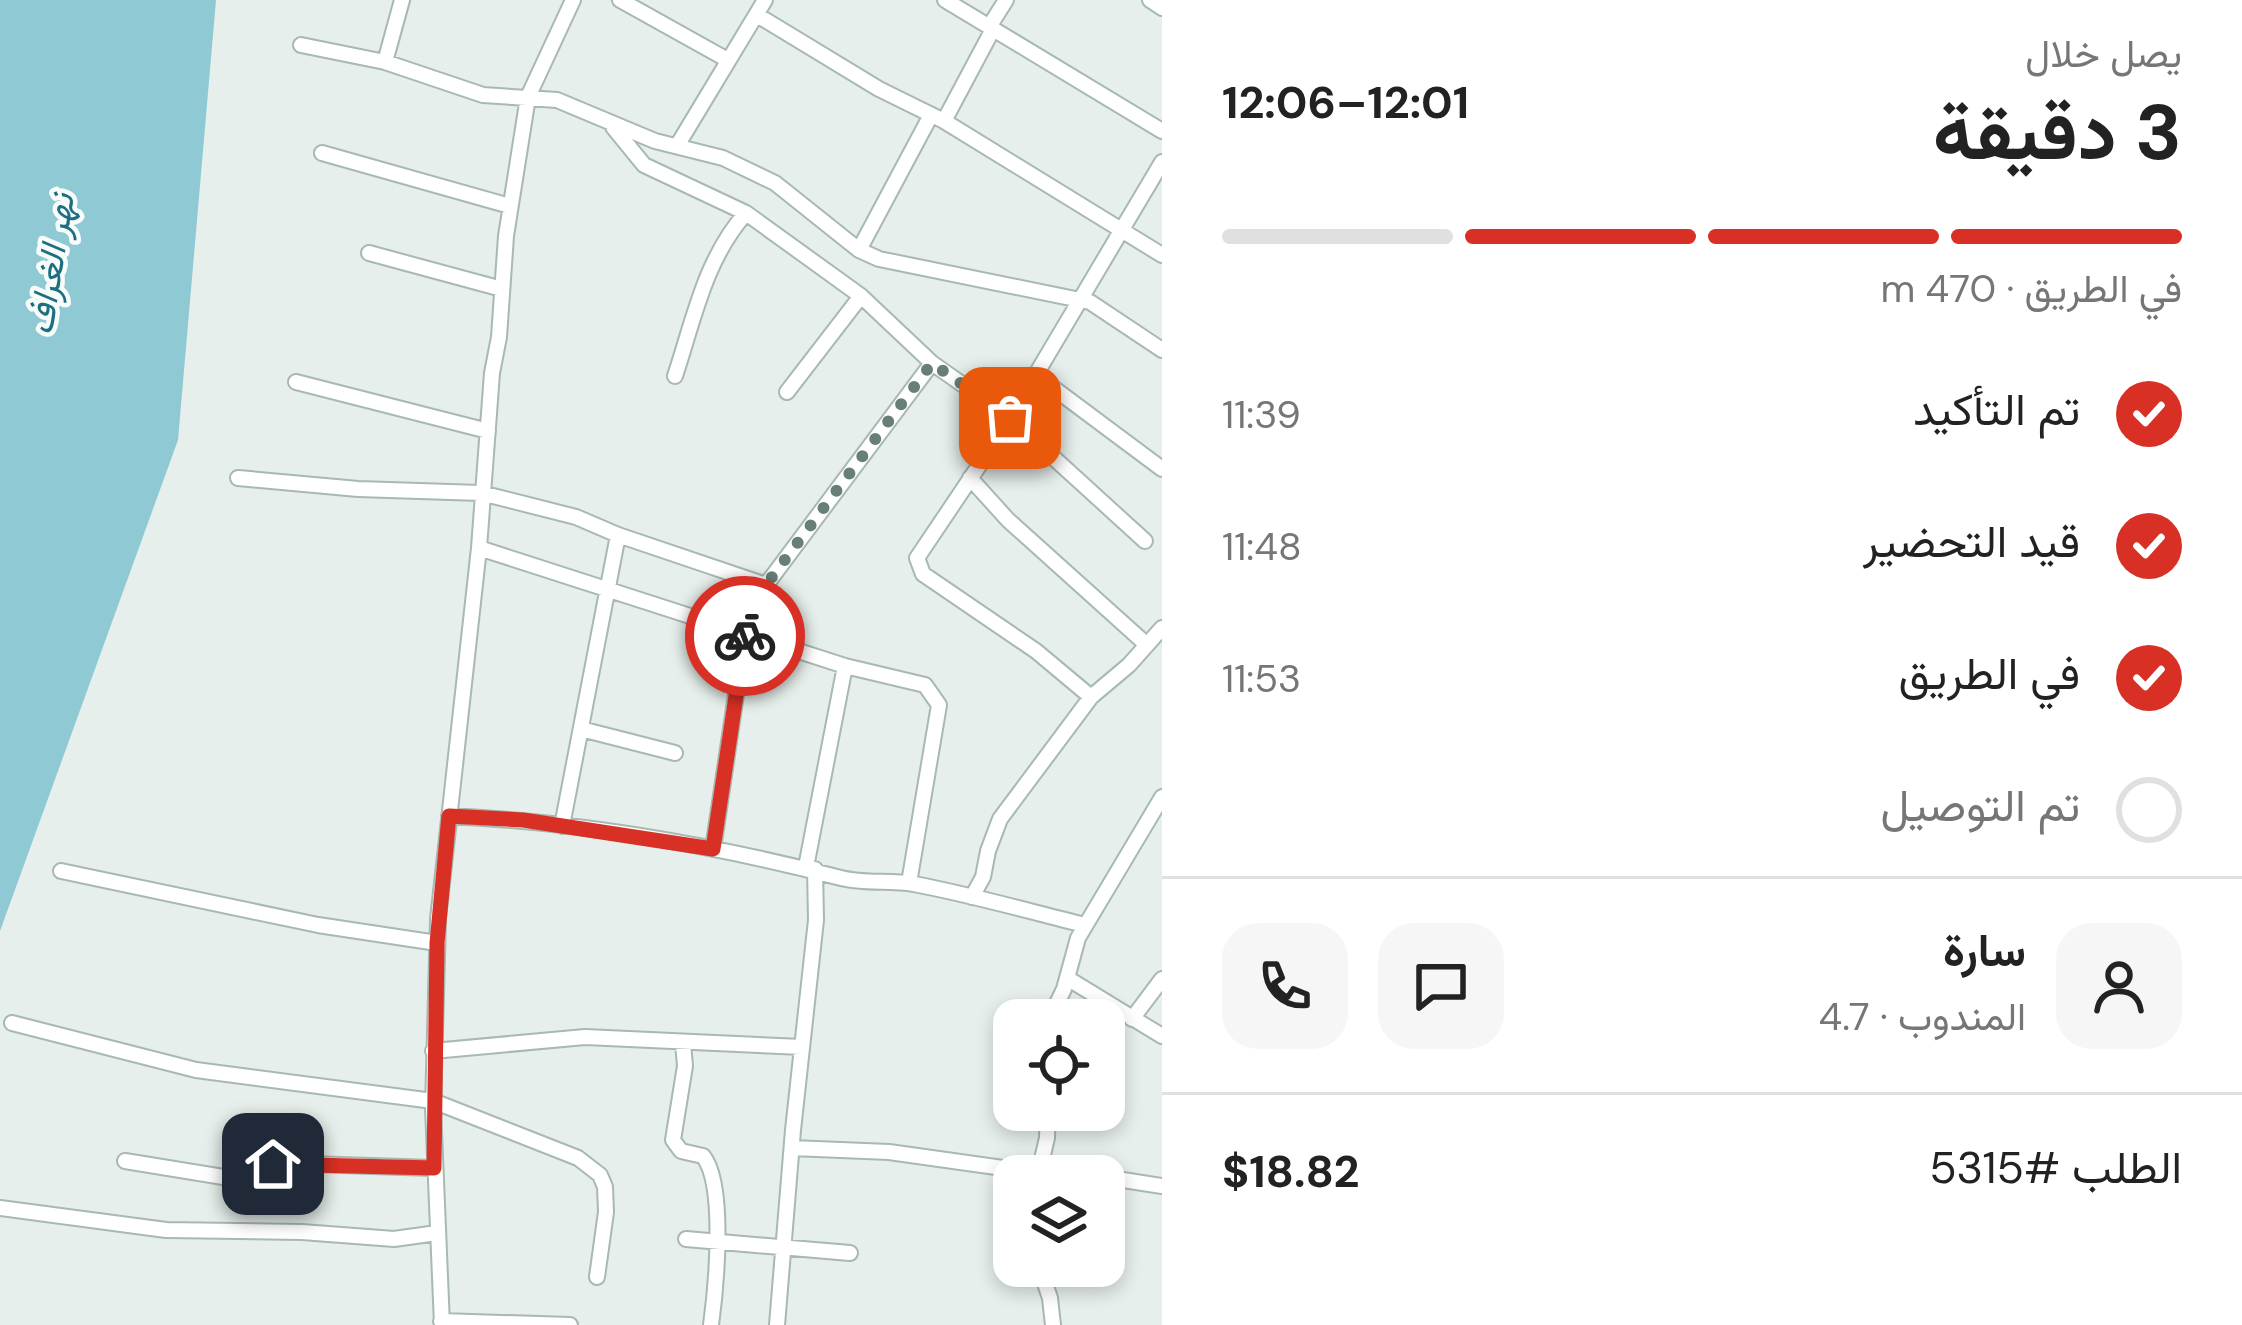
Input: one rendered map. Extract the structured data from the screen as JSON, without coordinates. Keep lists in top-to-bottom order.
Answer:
{
  "water": ["نهر الغراف"],
  "page": {
    "heading": ["3 دقيقة", "يصل خلال", "12:01–12:06"],
    "panel": [
      "سارة",
      "المندوب · 4.7",
      "الطلب #5315",
      "$18.82"
    ],
    "bar": "في الطريق · 470 m",
    "list": [
      ["تم التأكيد", "11:39"],
      ["قيد التحضير", "11:48"],
      ["في الطريق", "11:53"],
      "تم التوصيل"
    ]
  }
}
